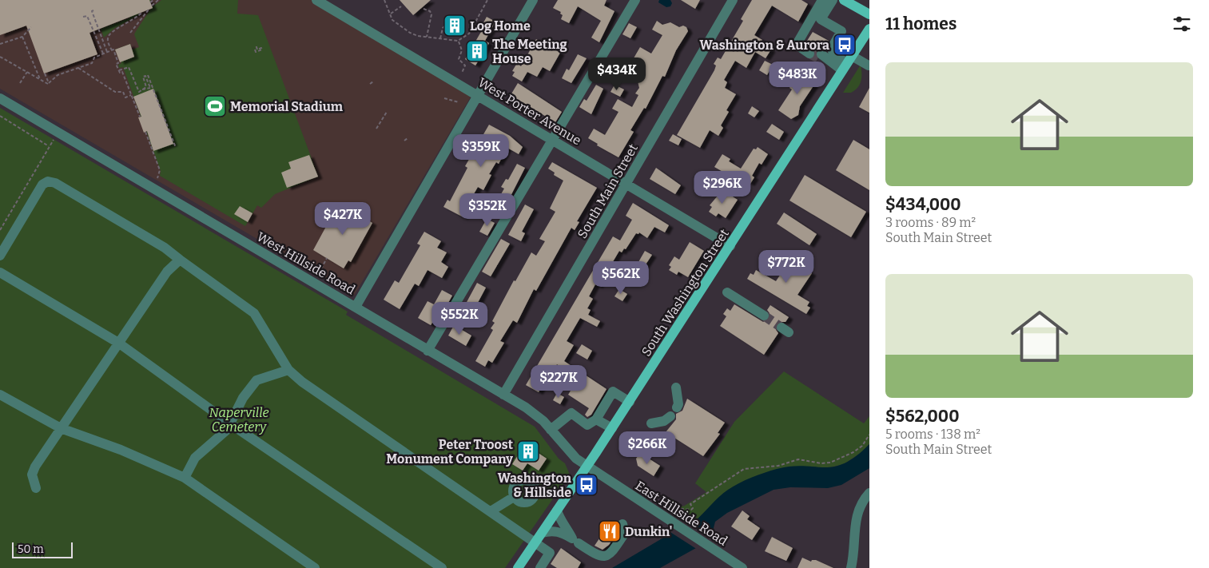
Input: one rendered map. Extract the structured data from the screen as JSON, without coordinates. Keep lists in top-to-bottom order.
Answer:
{
  "streets": {
    "main road": ["South Washington Street"],
    "street": [
      "West Porter Avenue",
      "South Main Street",
      "West Hillside Road",
      "East Hillside Road"
    ]
  },
  "crossings": [
    ["West Porter Avenue", "South Main Street"],
    ["West Porter Avenue", "South Washington Street"],
    ["South Main Street", "West Hillside Road"],
    ["West Hillside Road", "South Washington Street"],
    ["West Hillside Road", "East Hillside Road"],
    ["South Washington Street", "East Hillside Road"]
  ],
  "parks": ["Naperville Cemetery"],
  "places": {
    "building": ["Log Home", "The Meeting House", "Peter Troost Monument Company"],
    "bus stop": ["Washington & Aurora", "Washington & Hillside"],
    "sports": ["Memorial Stadium"],
    "restaurant": ["Dunkin'"]
  },
  "scale_bar": "50 m",
  "page": {
    "heading": "11 homes",
    "list": [
      {
        "name": "$434,000",
        "note": "3 rooms · 89 m² · South Main Street"
      },
      {
        "name": "$562,000",
        "note": "5 rooms · 138 m² · South Main Street"
      }
    ],
    "price": [
      "$434K",
      "$483K",
      "$359K",
      "$296K",
      "$352K",
      "$427K",
      "$772K",
      "$562K",
      "$552K",
      "$227K",
      "$266K"
    ],
    "scale": "50 m"
  }
}
